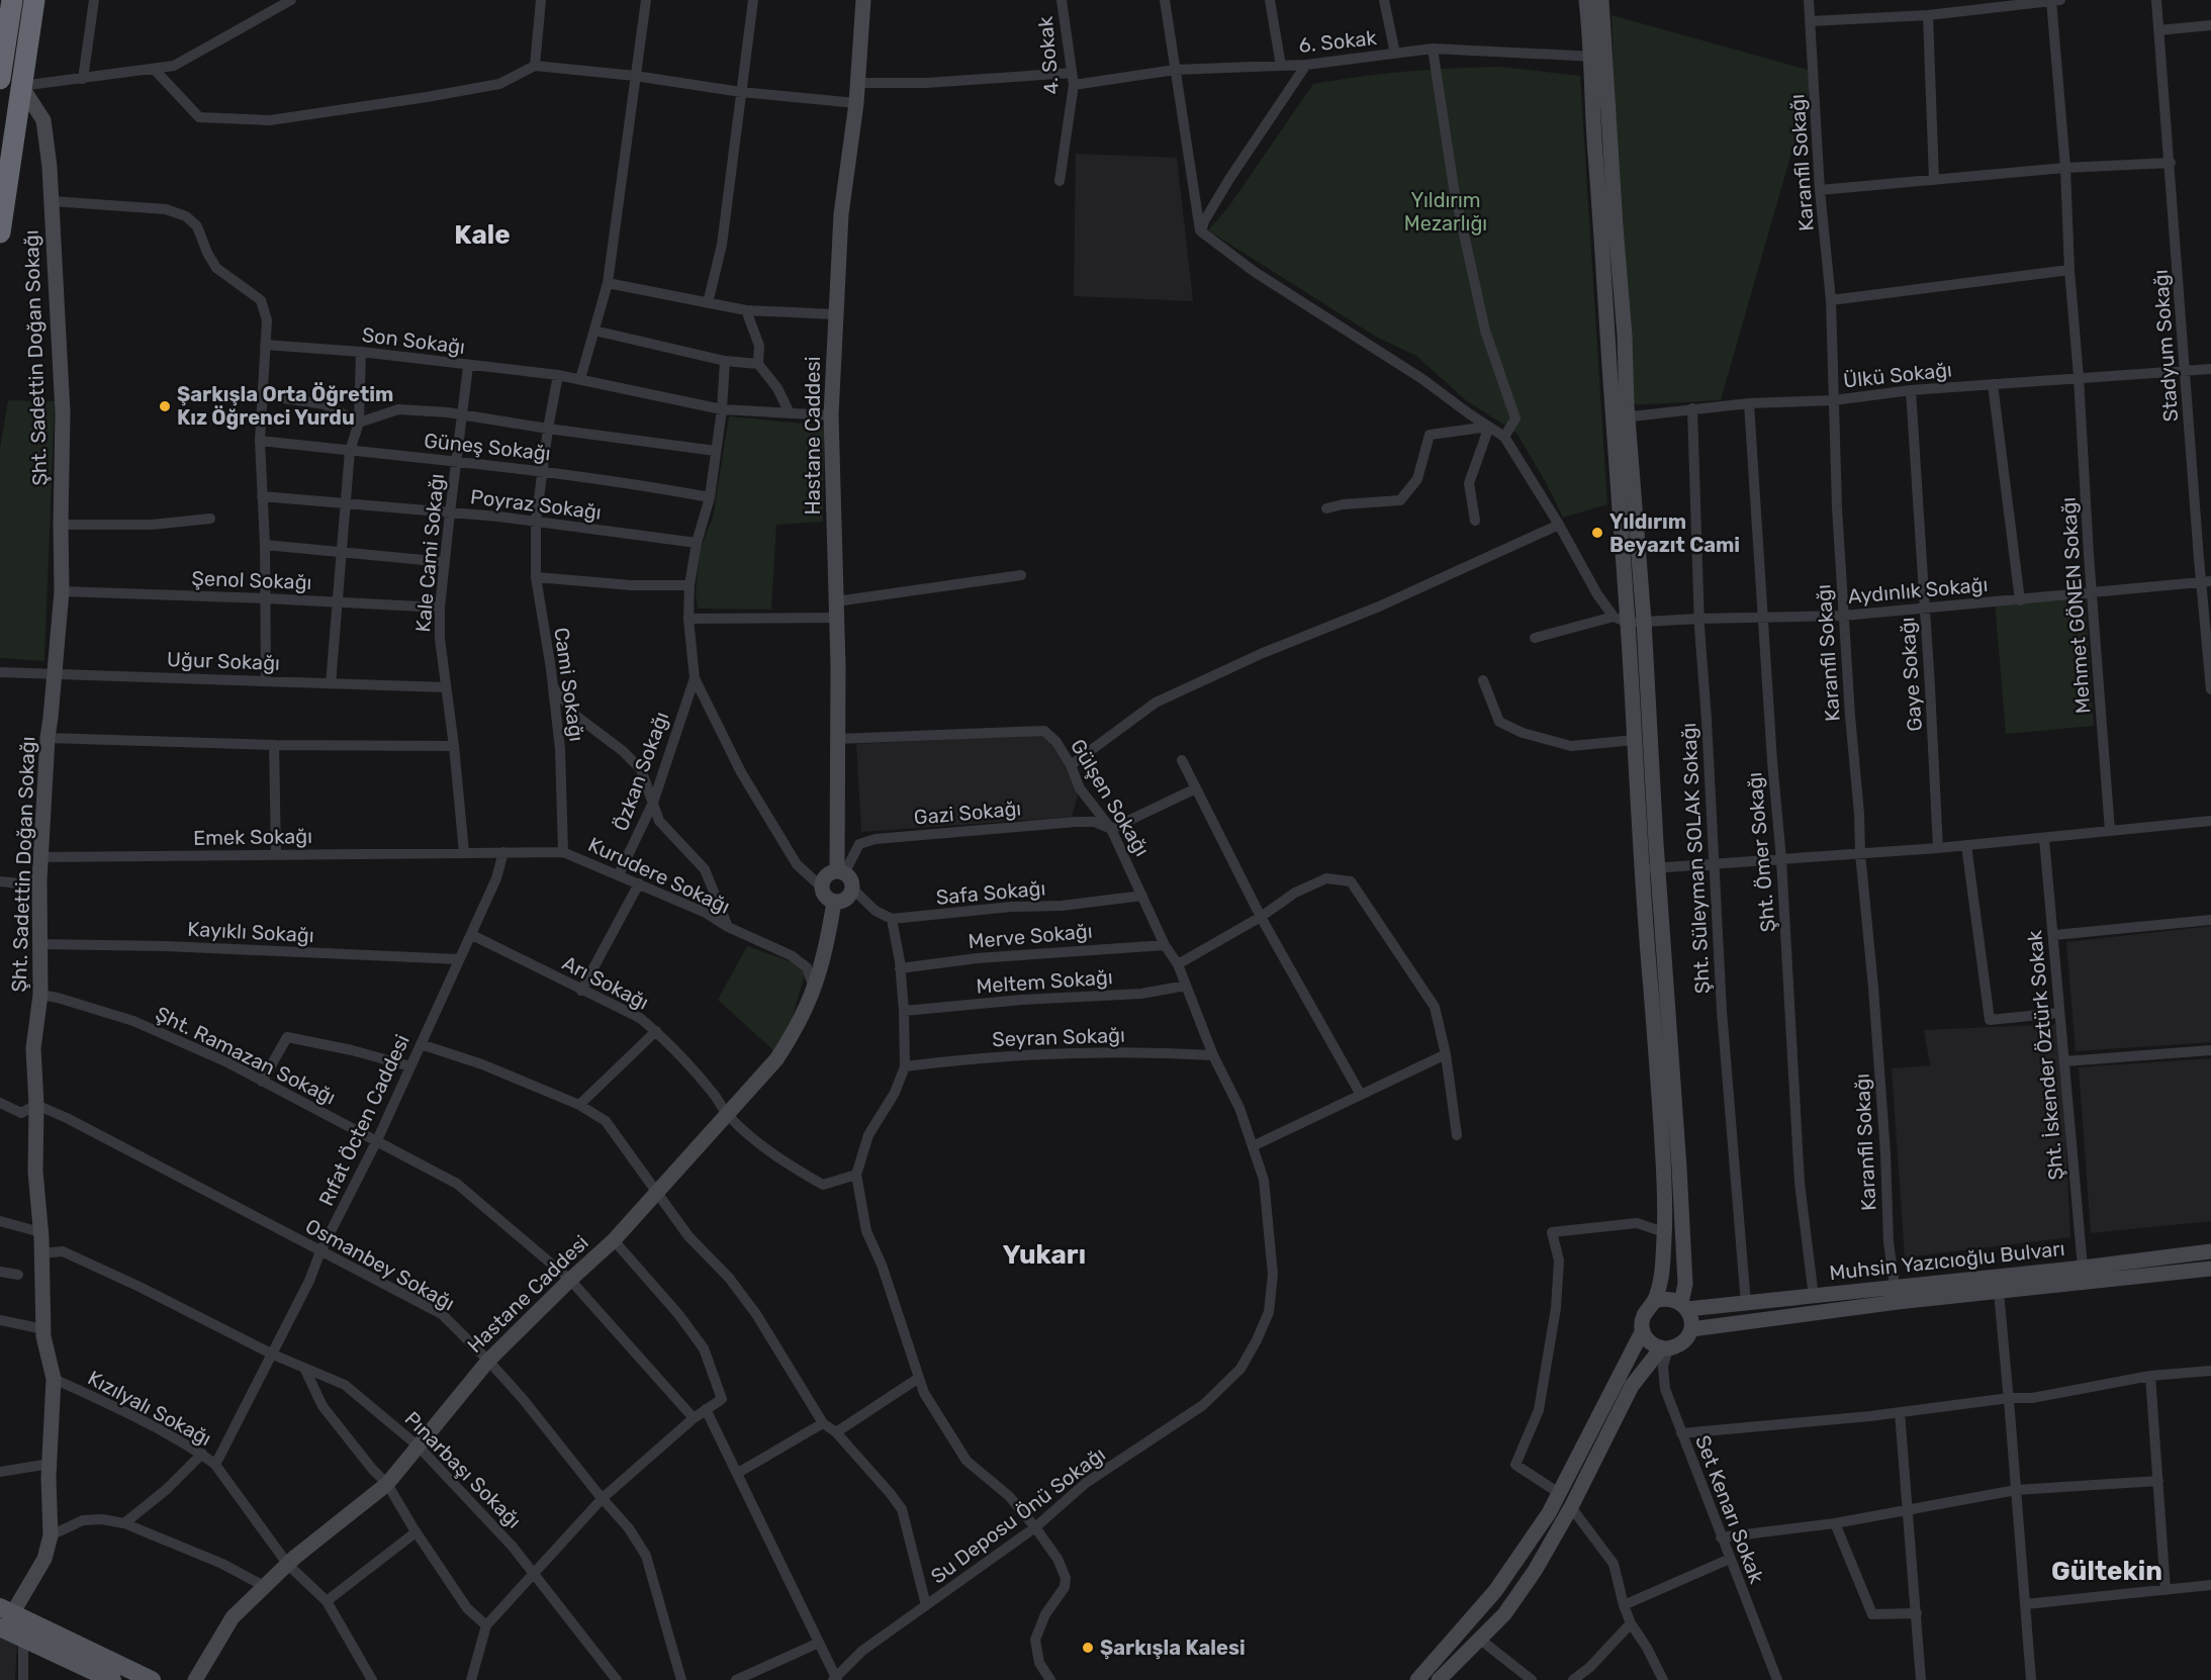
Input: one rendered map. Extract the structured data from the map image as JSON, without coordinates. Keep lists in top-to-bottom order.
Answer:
{
  "streets": {
    "street": [
      "6. Sokak",
      "4. Sokak",
      "Karanfil Sokağı",
      "Son Sokağı",
      "Stadyum Sokağı",
      "Şht. Sadettin Doğan Sokağı",
      "Ülkü Sokağı",
      "Hastane Caddesi",
      "Güneş Sokağı",
      "Poyraz Sokağı",
      "Kale Cami Sokağı",
      "Şenol Sokağı",
      "Aydınlık Sokağı",
      "Mehmet GÖNEN Sokağı",
      "Uğur Sokağı",
      "Gaye Sokağı",
      "Cami Sokağı",
      "Özkan Sokağı",
      "Gülşen Sokağı",
      "Gazi Sokağı",
      "Emek Sokağı",
      "Şht. Ömer Sokağı",
      "Şht. Süleyman SOLAK Sokağı",
      "Kurudere Sokağı",
      "Safa Sokağı",
      "Kayıklı Sokağı",
      "Merve Sokağı",
      "Meltem Sokağı",
      "Arı Sokağı",
      "Seyran Sokağı",
      "Şht. Ramazan Sokağı",
      "Şht. İskender Öztürk Sokak",
      "Rıfat Öcten Caddesi",
      "Muhsin Yazıcıoğlu Bulvarı",
      "Osmanbey Sokağı",
      "Kızılyalı Sokağı",
      "Pınarbaşı Sokağı",
      "Set Kenarı Sokak",
      "Su Deposu Önü Sokağı"
    ]
  },
  "crossings": [
    ["6. Sokak", "4. Sokak"],
    ["Karanfil Sokağı", "Ülkü Sokağı"],
    ["Karanfil Sokağı", "Aydınlık Sokağı"],
    ["Karanfil Sokağı", "Muhsin Yazıcıoğlu Bulvarı"],
    ["Son Sokağı", "Hastane Caddesi"],
    ["Son Sokağı", "Kale Cami Sokağı"],
    ["Son Sokağı", "Cami Sokağı"],
    ["Stadyum Sokağı", "Ülkü Sokağı"],
    ["Stadyum Sokağı", "Aydınlık Sokağı"],
    ["Şht. Sadettin Doğan Sokağı", "Şenol Sokağı"],
    ["Şht. Sadettin Doğan Sokağı", "Uğur Sokağı"],
    ["Şht. Sadettin Doğan Sokağı", "Emek Sokağı"],
    ["Şht. Sadettin Doğan Sokağı", "Kayıklı Sokağı"],
    ["Şht. Sadettin Doğan Sokağı", "Şht. Ramazan Sokağı"],
    ["Şht. Sadettin Doğan Sokağı", "Osmanbey Sokağı"],
    ["Şht. Sadettin Doğan Sokağı", "Kızılyalı Sokağı"],
    ["Şht. Sadettin Doğan Sokağı", "Pınarbaşı Sokağı"],
    ["Ülkü Sokağı", "Mehmet GÖNEN Sokağı"],
    ["Ülkü Sokağı", "Gaye Sokağı"],
    ["Ülkü Sokağı", "Şht. Ömer Sokağı"],
    ["Ülkü Sokağı", "Şht. Süleyman SOLAK Sokağı"],
    ["Hastane Caddesi", "Gülşen Sokağı"],
    ["Hastane Caddesi", "Gazi Sokağı"],
    ["Hastane Caddesi", "Kurudere Sokağı"],
    ["Hastane Caddesi", "Arı Sokağı"],
    ["Hastane Caddesi", "Şht. Ramazan Sokağı"],
    ["Hastane Caddesi", "Osmanbey Sokağı"],
    ["Hastane Caddesi", "Kızılyalı Sokağı"],
    ["Hastane Caddesi", "Pınarbaşı Sokağı"],
    ["Güneş Sokağı", "Kale Cami Sokağı"],
    ["Güneş Sokağı", "Cami Sokağı"],
    ["Poyraz Sokağı", "Kale Cami Sokağı"],
    ["Poyraz Sokağı", "Cami Sokağı"],
    ["Kale Cami Sokağı", "Şenol Sokağı"],
    ["Kale Cami Sokağı", "Uğur Sokağı"],
    ["Kale Cami Sokağı", "Emek Sokağı"],
    ["Kale Cami Sokağı", "Kurudere Sokağı"],
    ["Aydınlık Sokağı", "Mehmet GÖNEN Sokağı"],
    ["Aydınlık Sokağı", "Gaye Sokağı"],
    ["Aydınlık Sokağı", "Şht. Ömer Sokağı"],
    ["Aydınlık Sokağı", "Şht. Süleyman SOLAK Sokağı"],
    ["Cami Sokağı", "Kurudere Sokağı"],
    ["Özkan Sokağı", "Kurudere Sokağı"],
    ["Gülşen Sokağı", "Gazi Sokağı"],
    ["Gülşen Sokağı", "Safa Sokağı"],
    ["Gülşen Sokağı", "Merve Sokağı"],
    ["Gülşen Sokağı", "Meltem Sokağı"],
    ["Gülşen Sokağı", "Seyran Sokağı"],
    ["Gülşen Sokağı", "Su Deposu Önü Sokağı"],
    ["Emek Sokağı", "Kurudere Sokağı"],
    ["Şht. Ömer Sokağı", "Muhsin Yazıcıoğlu Bulvarı"],
    ["Şht. Süleyman SOLAK Sokağı", "Muhsin Yazıcıoğlu Bulvarı"],
    ["Kurudere Sokağı", "Rıfat Öcten Caddesi"],
    ["Kayıklı Sokağı", "Rıfat Öcten Caddesi"],
    ["Arı Sokağı", "Rıfat Öcten Caddesi"],
    ["Şht. Ramazan Sokağı", "Rıfat Öcten Caddesi"],
    ["Şht. İskender Öztürk Sokak", "Muhsin Yazıcıoğlu Bulvarı"],
    ["Rıfat Öcten Caddesi", "Osmanbey Sokağı"],
    ["Rıfat Öcten Caddesi", "Kızılyalı Sokağı"],
    ["Rıfat Öcten Caddesi", "Pınarbaşı Sokağı"],
    ["Muhsin Yazıcıoğlu Bulvarı", "Set Kenarı Sokak"]
  ],
  "districts": ["Kale", "Yukarı", "Gültekin"],
  "parks": ["Yıldırım Mezarlığı"],
  "places": ["Şarkışla Orta Öğretim Kız Öğrenci Yurdu", "Yıldırım Beyazıt Cami", "Şarkışla Kalesi"]
}
